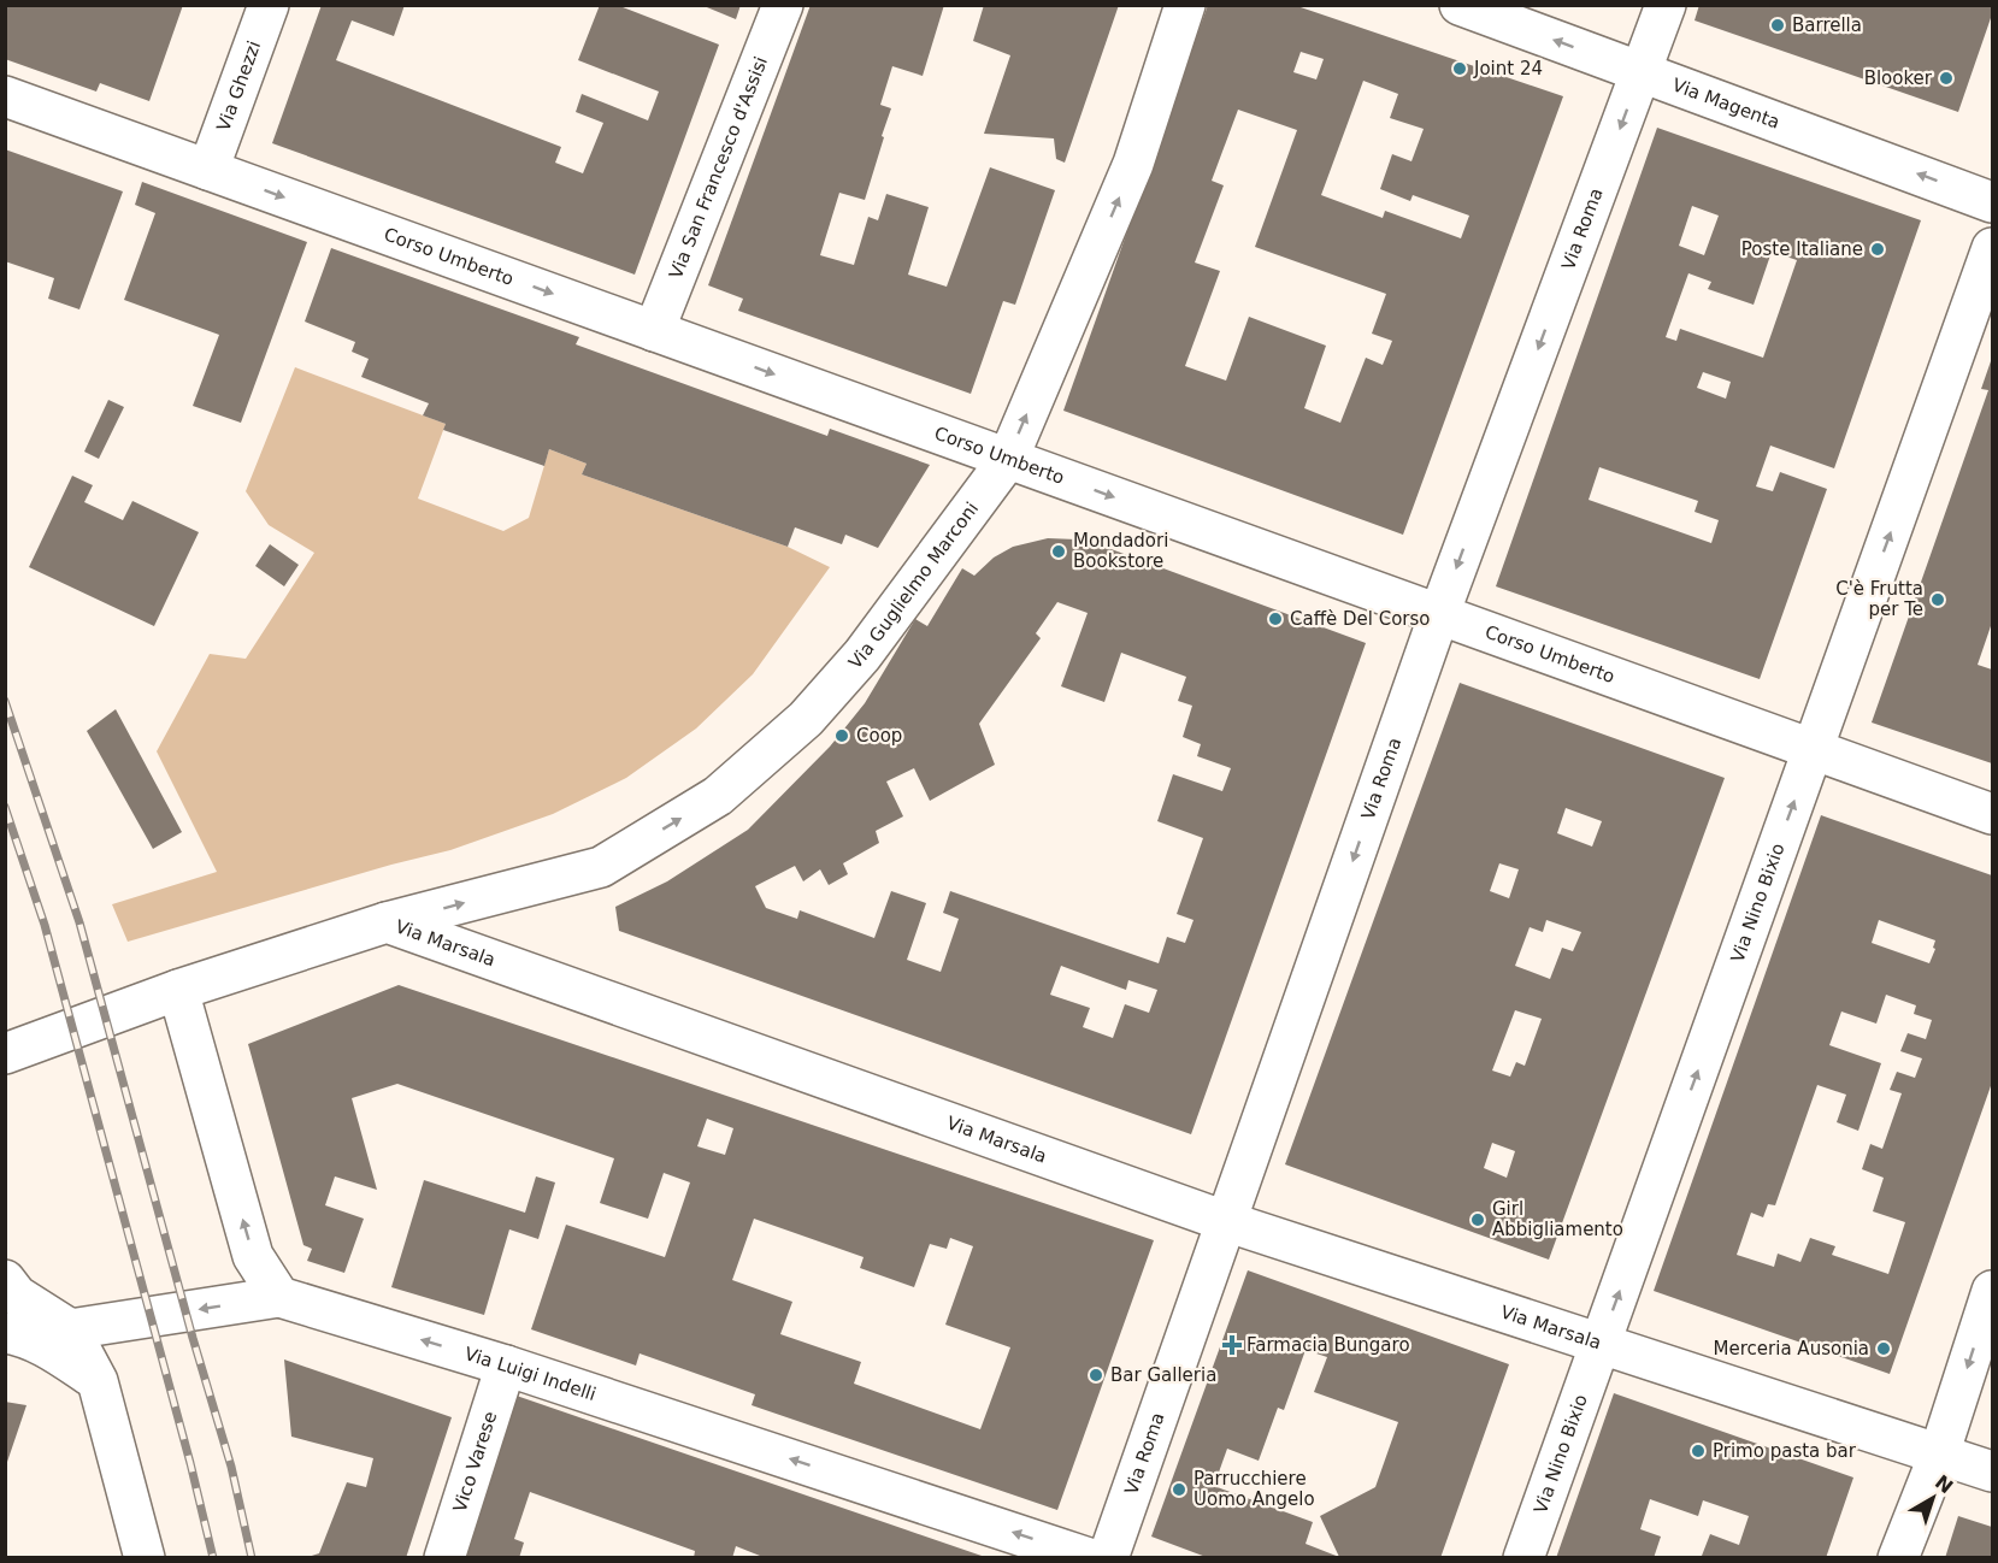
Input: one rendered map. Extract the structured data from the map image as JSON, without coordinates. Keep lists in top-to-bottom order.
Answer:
{
  "streets": {
    "street": [
      "Via Ghezzi",
      "Via Magenta",
      "Via San Francesco d'Assisi",
      "Via Roma",
      "Corso Umberto",
      "Via Guglielmo Marconi",
      "Via Nino Bixio",
      "Via Marsala",
      "Via Luigi Indelli",
      "Vico Varese"
    ]
  },
  "crossings": [
    ["Via Ghezzi", "Corso Umberto"],
    ["Via Magenta", "Via Roma"],
    ["Via San Francesco d'Assisi", "Corso Umberto"],
    ["Via Roma", "Corso Umberto"],
    ["Via Roma", "Via Marsala"],
    ["Corso Umberto", "Via Guglielmo Marconi"],
    ["Corso Umberto", "Via Nino Bixio"],
    ["Via Guglielmo Marconi", "Via Marsala"],
    ["Via Nino Bixio", "Via Marsala"],
    ["Via Luigi Indelli", "Vico Varese"]
  ],
  "one_way": [
    "Via Magenta",
    "Via Roma",
    "Corso Umberto",
    "Via Guglielmo Marconi",
    "Via Nino Bixio",
    "Via Luigi Indelli"
  ],
  "places": {
    "other": [
      "Barrella",
      "Joint 24",
      "Blooker",
      "Poste Italiane",
      "Mondadori Bookstore",
      "C'è Frutta per Te",
      "Caffè Del Corso",
      "Coop",
      "Girl Abbigliamento",
      "Merceria Ausonia",
      "Bar Galleria",
      "Primo pasta bar",
      "Parrucchiere Uomo Angelo"
    ],
    "health": ["Farmacia Bungaro"]
  },
  "north": "top right"
}
